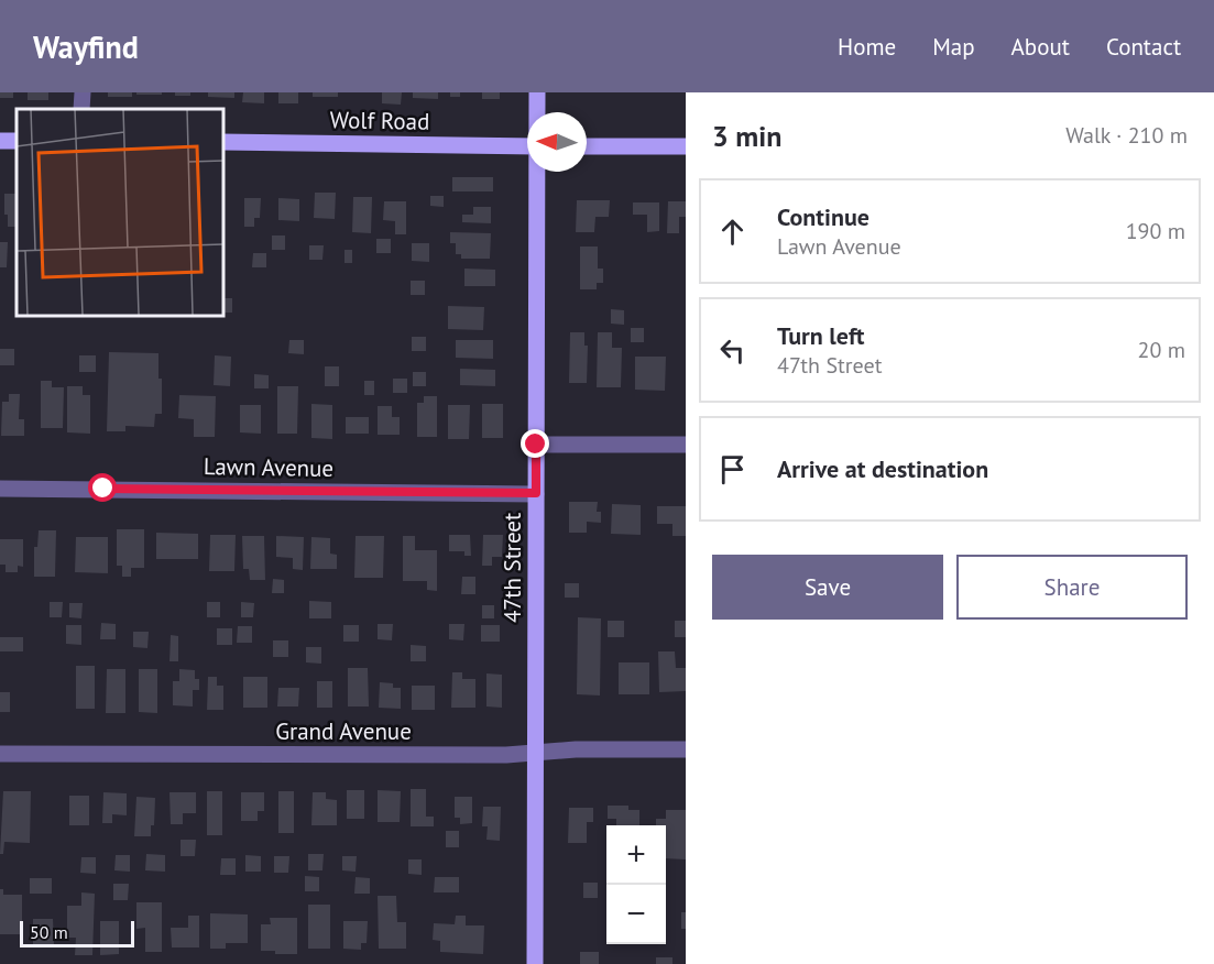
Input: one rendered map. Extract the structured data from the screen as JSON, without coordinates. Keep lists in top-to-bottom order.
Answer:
{
  "streets": {
    "main road": ["Wolf Road", "47th Street"],
    "street": ["Lawn Avenue", "Grand Avenue"]
  },
  "crossings": [
    ["Lawn Avenue", "47th Street"],
    ["47th Street", "Grand Avenue"]
  ],
  "scale_bar": "50 m",
  "north": "left",
  "page": {
    "header": "Wayfind",
    "nav": [
      "Home",
      "Map",
      "About",
      "Contact"
    ],
    "heading": ["3 min", "Walk · 210 m"],
    "list": [
      ["Continue", "Lawn Avenue", "190 m"],
      ["Turn left", "47th Street", "20 m"],
      "Arrive at destination"
    ],
    "buttons": ["Save", "Share"],
    "map_buttons": ["+", "−"],
    "scale": "50 m"
  }
}
